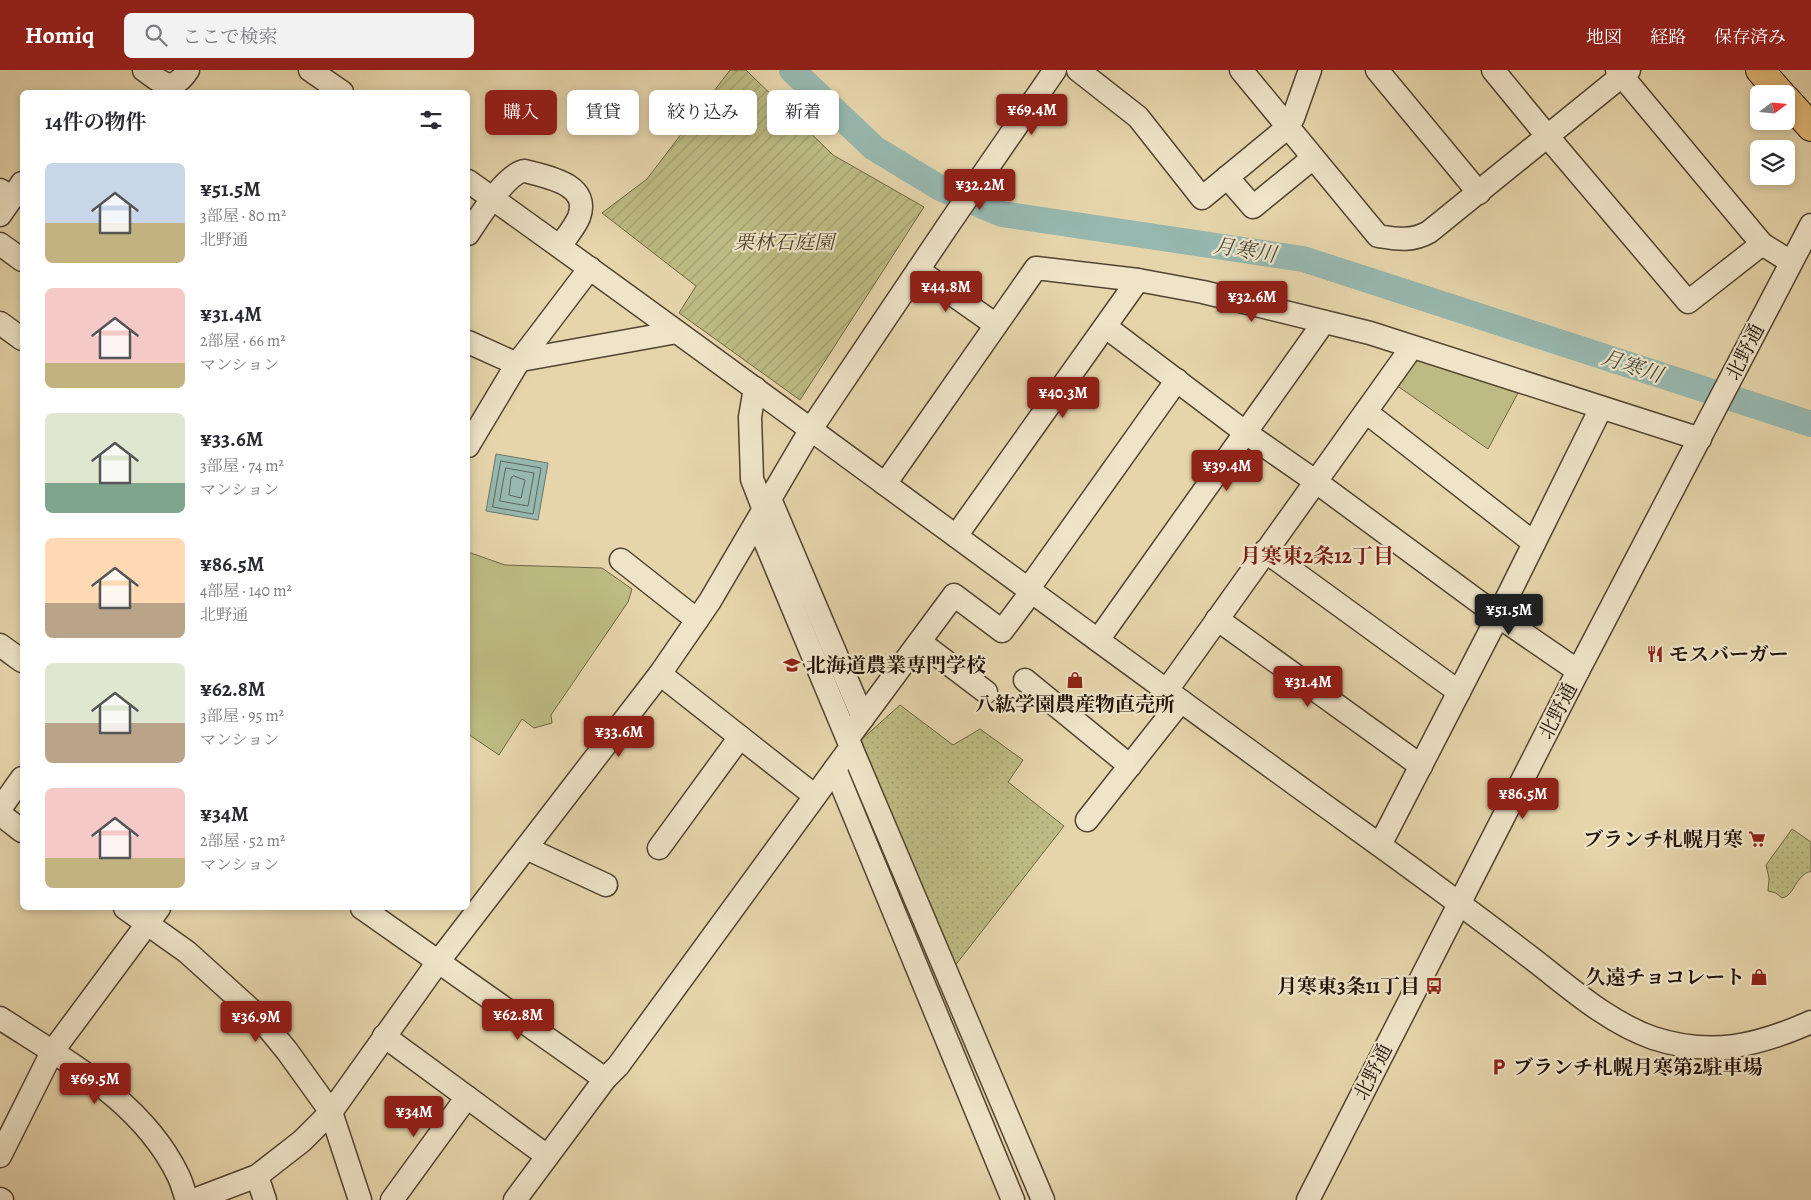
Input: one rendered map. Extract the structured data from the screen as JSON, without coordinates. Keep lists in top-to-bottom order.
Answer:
{
  "streets": {
    "street": ["北野通"]
  },
  "districts": ["月寒東2条12丁目"],
  "water": ["月寒川"],
  "parks": ["栗林石庭園"],
  "places": {
    "restaurant": ["モスバーガー"],
    "school or university": ["北海道農業専門学校"],
    "shop": ["八紘学園農産物直売所", "久遠チョコレート"],
    "supermarket": ["ブランチ札幌月寒"],
    "bus stop": ["月寒東3条11丁目"],
    "parking": ["ブランチ札幌月寒第2駐車場"]
  },
  "north": "right",
  "page": {
    "header": "Homiq",
    "search": "ここで検索",
    "nav": ["地図", "経路", "保存済み"],
    "chip": [
      "購入",
      "賃貸",
      "絞り込み",
      "新着"
    ],
    "heading": "14件の物件",
    "price": [
      "¥69.4M",
      "¥32.2M",
      "¥44.8M",
      "¥32.6M",
      "¥40.3M",
      "¥39.4M",
      "¥51.5M",
      "¥31.4M",
      "¥33.6M",
      "¥86.5M",
      "¥62.8M",
      "¥36.9M",
      "¥69.5M",
      "¥34M"
    ],
    "list": [
      {
        "name": "¥51.5M",
        "note": "3部屋 · 80 m² · 北野通"
      },
      {
        "name": "¥31.4M",
        "note": "2部屋 · 66 m² · マンション"
      },
      {
        "name": "¥33.6M",
        "note": "3部屋 · 74 m² · マンション"
      },
      {
        "name": "¥86.5M",
        "note": "4部屋 · 140 m² · 北野通"
      },
      {
        "name": "¥62.8M",
        "note": "3部屋 · 95 m² · マンション"
      },
      {
        "name": "¥34M",
        "note": "2部屋 · 52 m² · マンション"
      }
    ]
  }
}
